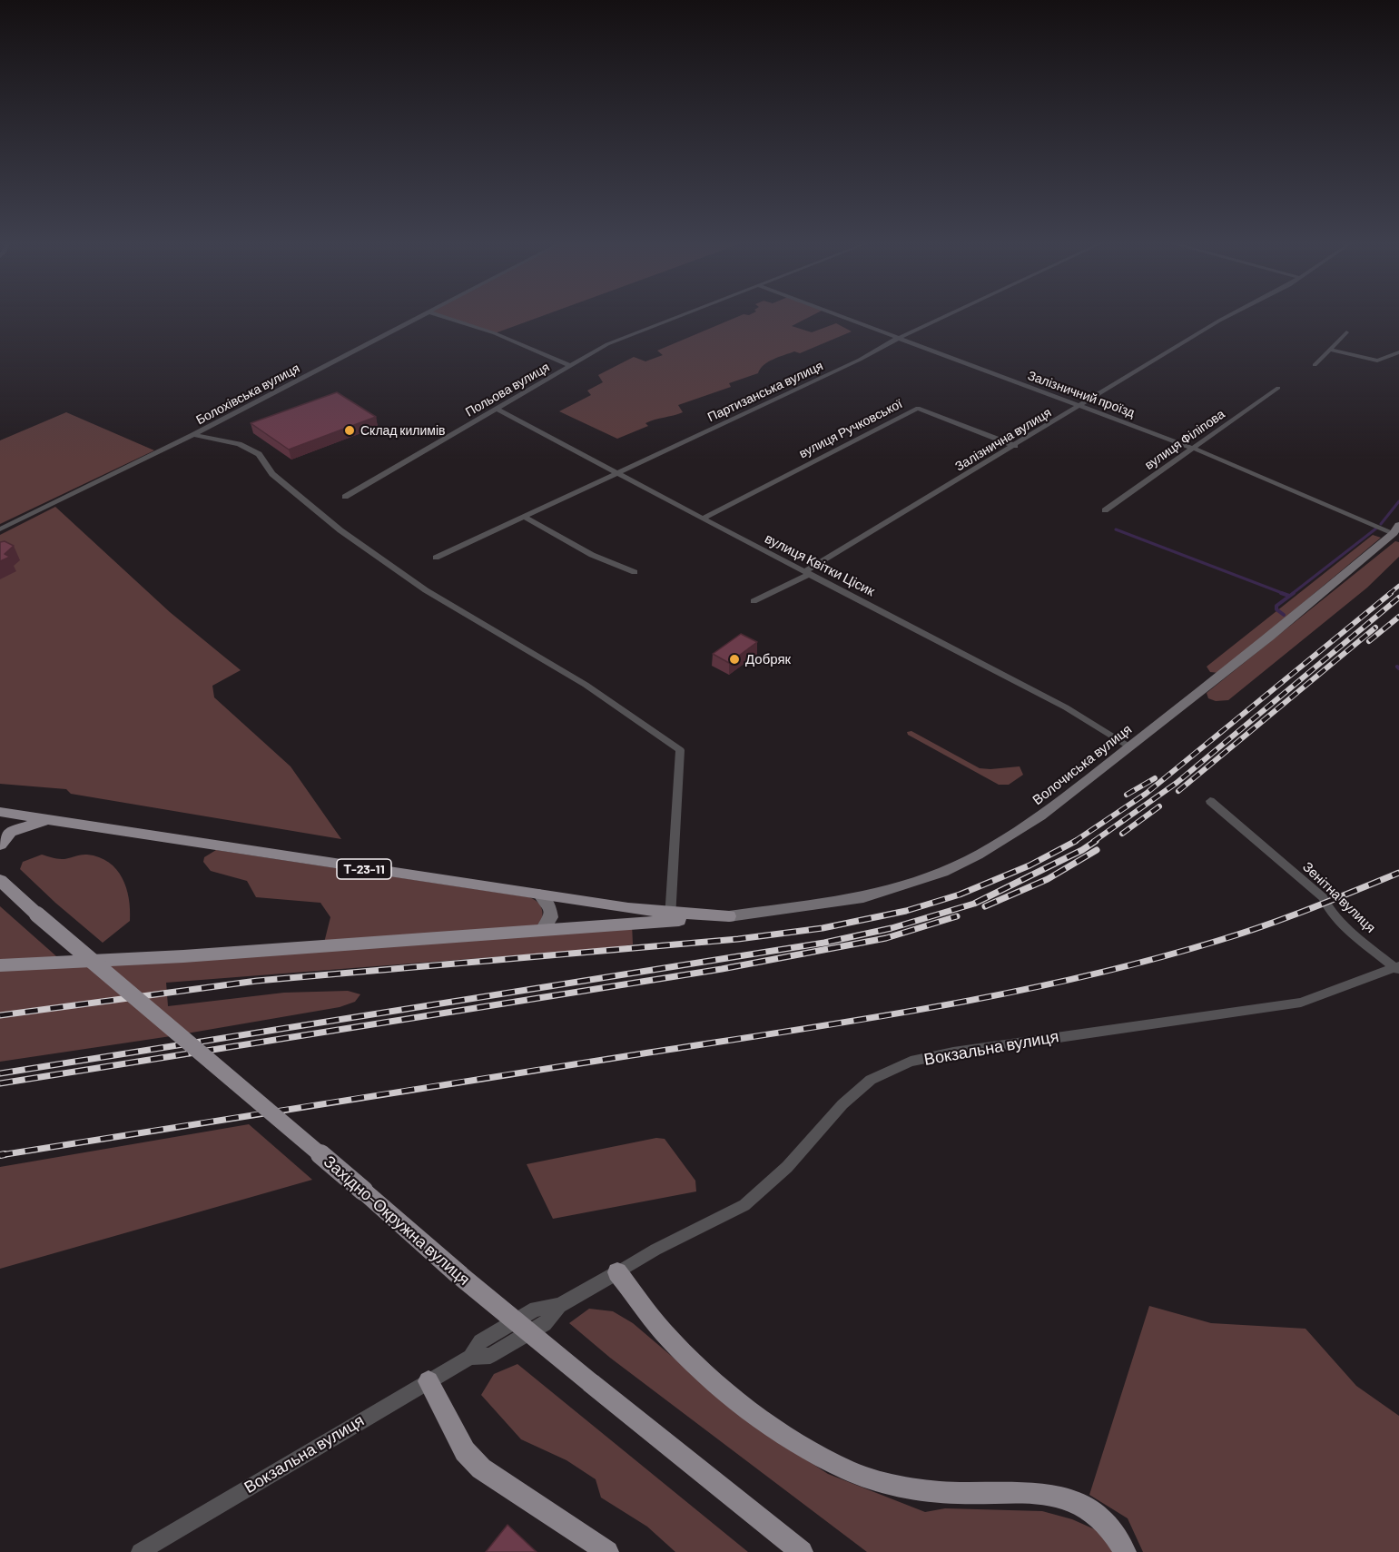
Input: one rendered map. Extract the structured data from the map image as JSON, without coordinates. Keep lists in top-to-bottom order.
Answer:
{
  "streets": {
    "main road": ["Волочиська вулиця", "Т-23-11", "Західно-Окружна вулиця"],
    "street": [
      "Польова вулиця",
      "Партизанська вулиця",
      "Болохівська вулиця",
      "Залізничний проїзд",
      "вулиця Ручковської",
      "Залізнична вулиця",
      "вулиця Філіпова",
      "вулиця Квітки Цісик",
      "Зенітна вулиця",
      "Вокзальна вулиця"
    ]
  },
  "crossings": [
    ["Польова вулиця", "вулиця Квітки Цісик"],
    ["Партизанська вулиця", "Залізничний проїзд"],
    ["Партизанська вулиця", "вулиця Квітки Цісик"],
    ["Залізничний проїзд", "Залізнична вулиця"],
    ["Залізничний проїзд", "вулиця Філіпова"],
    ["Залізничний проїзд", "Волочиська вулиця"],
    ["вулиця Ручковської", "Залізнична вулиця"],
    ["вулиця Ручковської", "вулиця Квітки Цісик"],
    ["Залізнична вулиця", "вулиця Квітки Цісик"],
    ["вулиця Квітки Цісик", "Волочиська вулиця"],
    ["Волочиська вулиця", "Т-23-11"],
    ["Зенітна вулиця", "Вокзальна вулиця"]
  ],
  "places": ["Склад килимів", "Добряк"]
}
